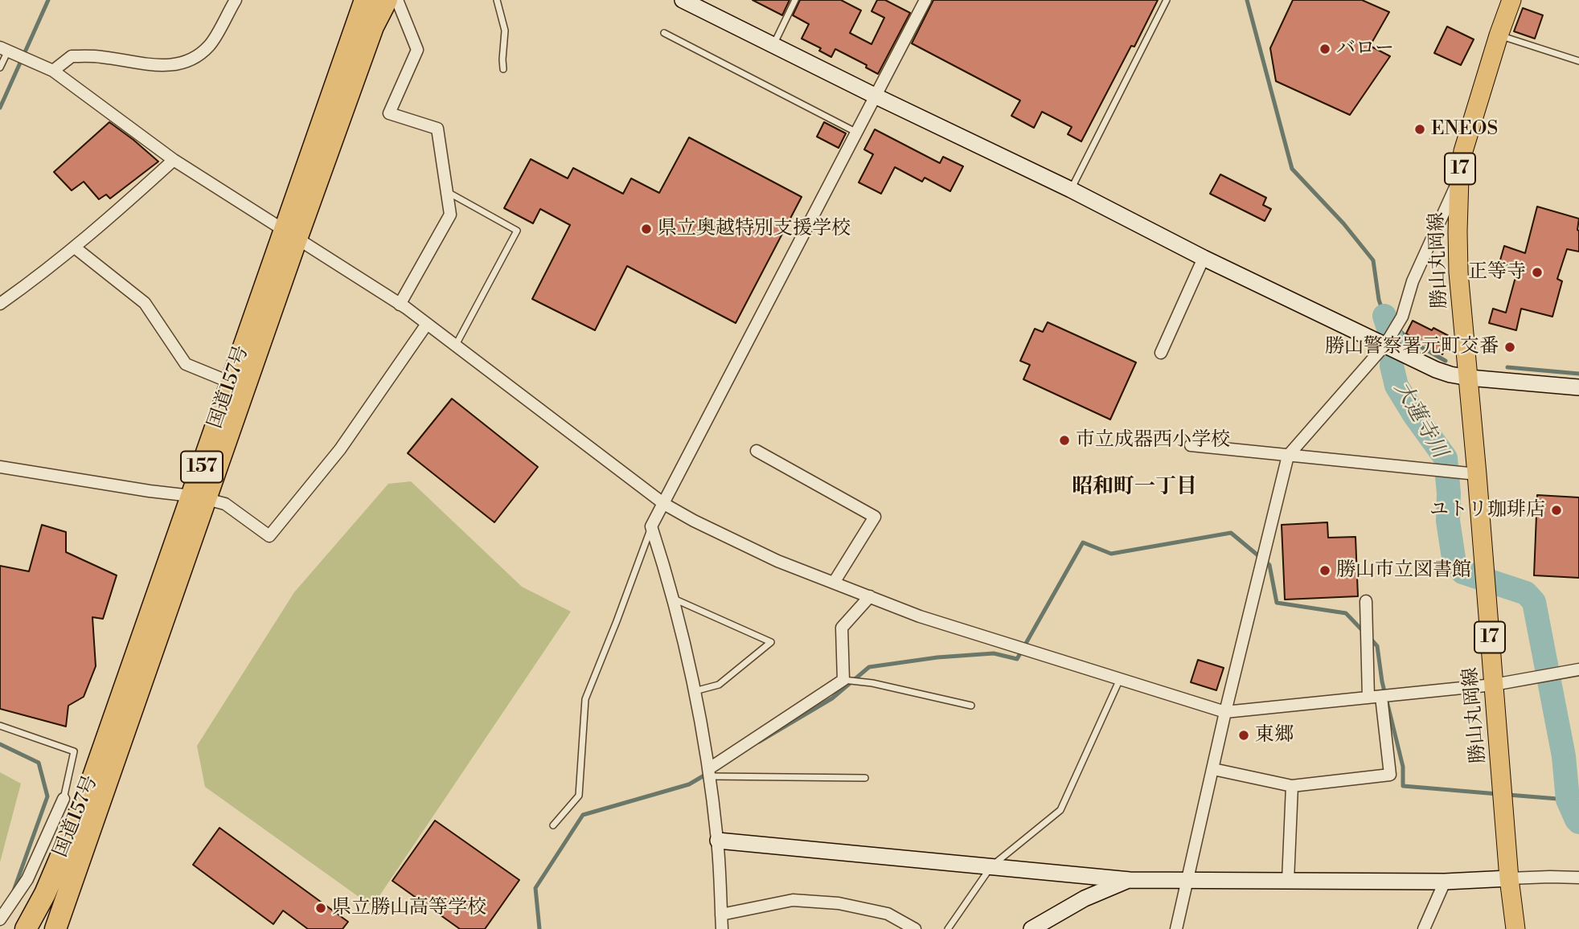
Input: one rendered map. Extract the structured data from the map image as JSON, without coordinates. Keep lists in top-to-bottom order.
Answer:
{
  "streets": {
    "highway": ["国道157号", "157"],
    "main road": ["17", "勝山丸岡線"]
  },
  "districts": ["昭和町一丁目"],
  "water": ["大蓮寺川"],
  "places": [
    "バロー",
    "ENEOS",
    "県立奥越特別支援学校",
    "正等寺",
    "勝山警察署元町交番",
    "市立成器西小学校",
    "ユトリ珈琲店",
    "勝山市立図書館",
    "東郷",
    "県立勝山高等学校"
  ]
}
